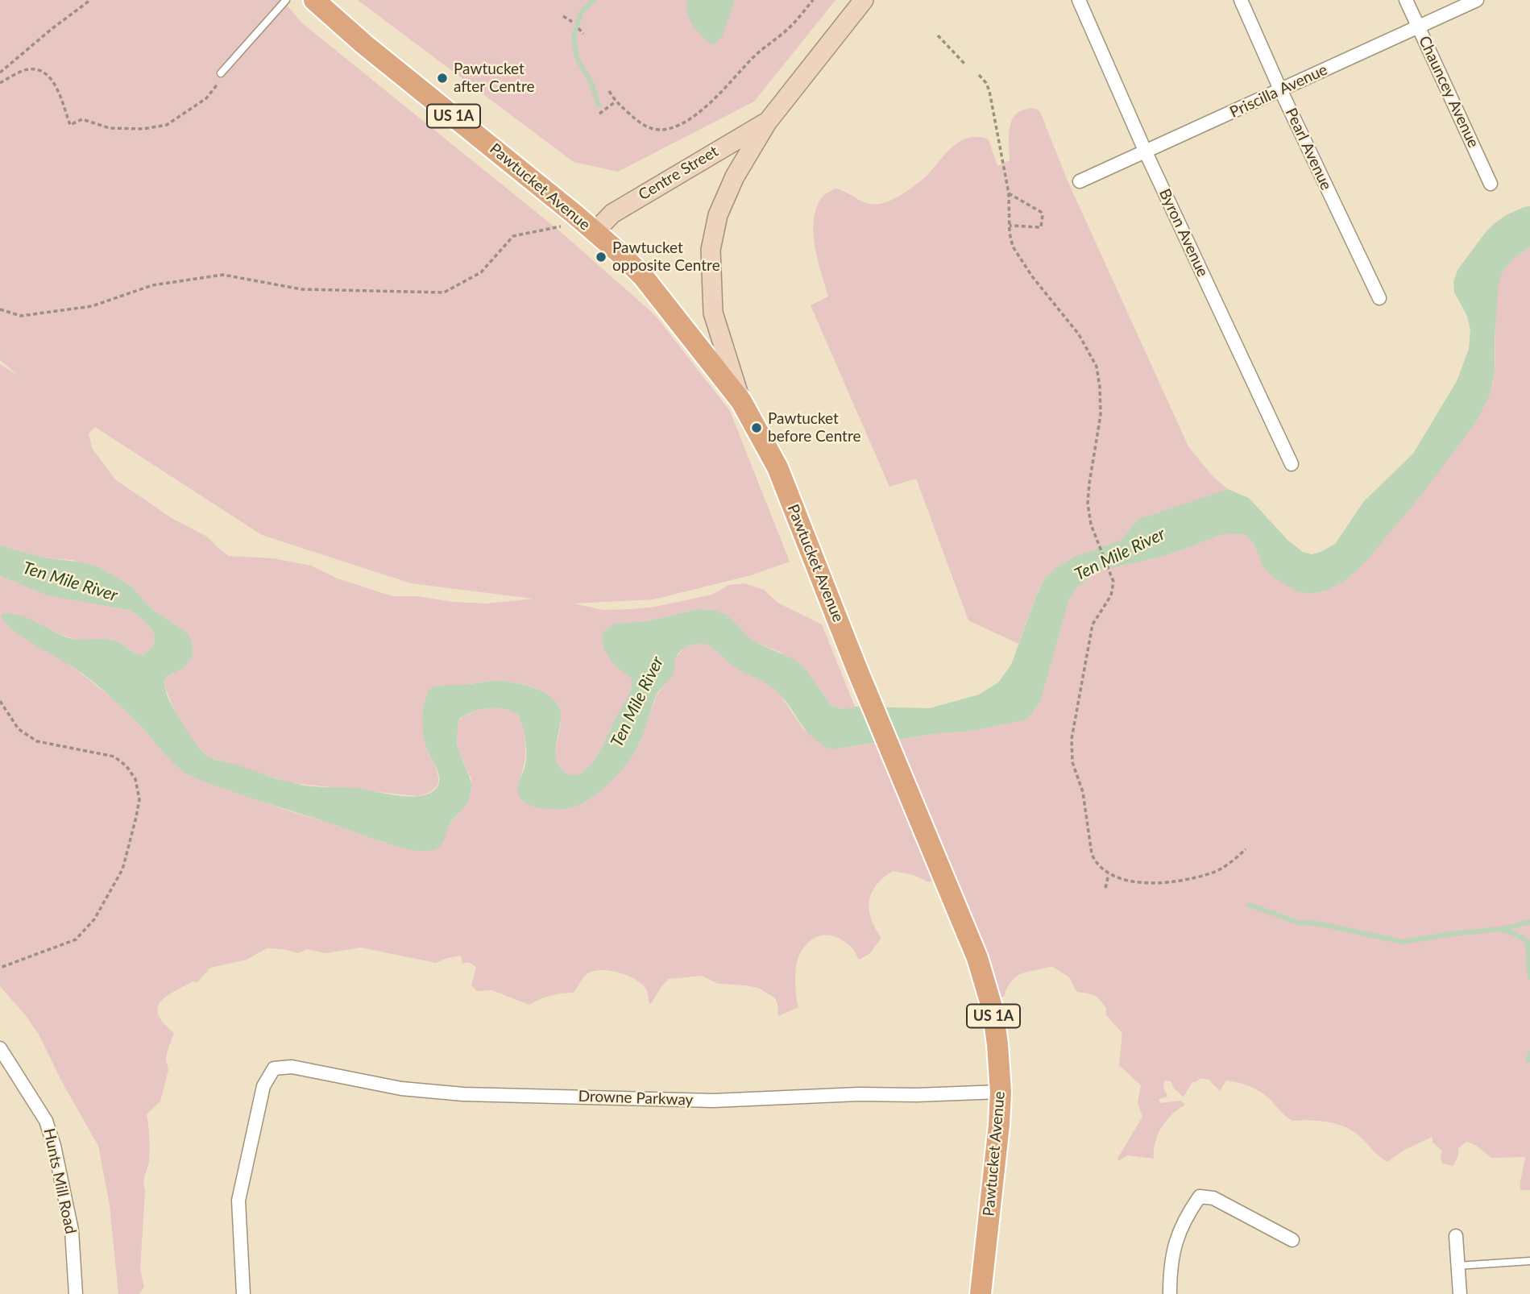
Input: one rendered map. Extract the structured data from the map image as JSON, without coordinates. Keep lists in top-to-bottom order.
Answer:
{
  "streets": {
    "main road": ["US 1A", "Centre Street", "Pawtucket Avenue"],
    "street": [
      "Priscilla Avenue",
      "Chauncey Avenue",
      "Pearl Avenue",
      "Byron Avenue",
      "Drowne Parkway",
      "Hunts Mill Road"
    ]
  },
  "crossings": [
    ["Priscilla Avenue", "Chauncey Avenue"],
    ["Priscilla Avenue", "Pearl Avenue"],
    ["Priscilla Avenue", "Byron Avenue"],
    ["Centre Street", "Pawtucket Avenue"],
    ["Pawtucket Avenue", "Drowne Parkway"]
  ],
  "water": ["Ten Mile River"],
  "places": ["Pawtucket after Centre", "Pawtucket opposite Centre", "Pawtucket before Centre"]
}
